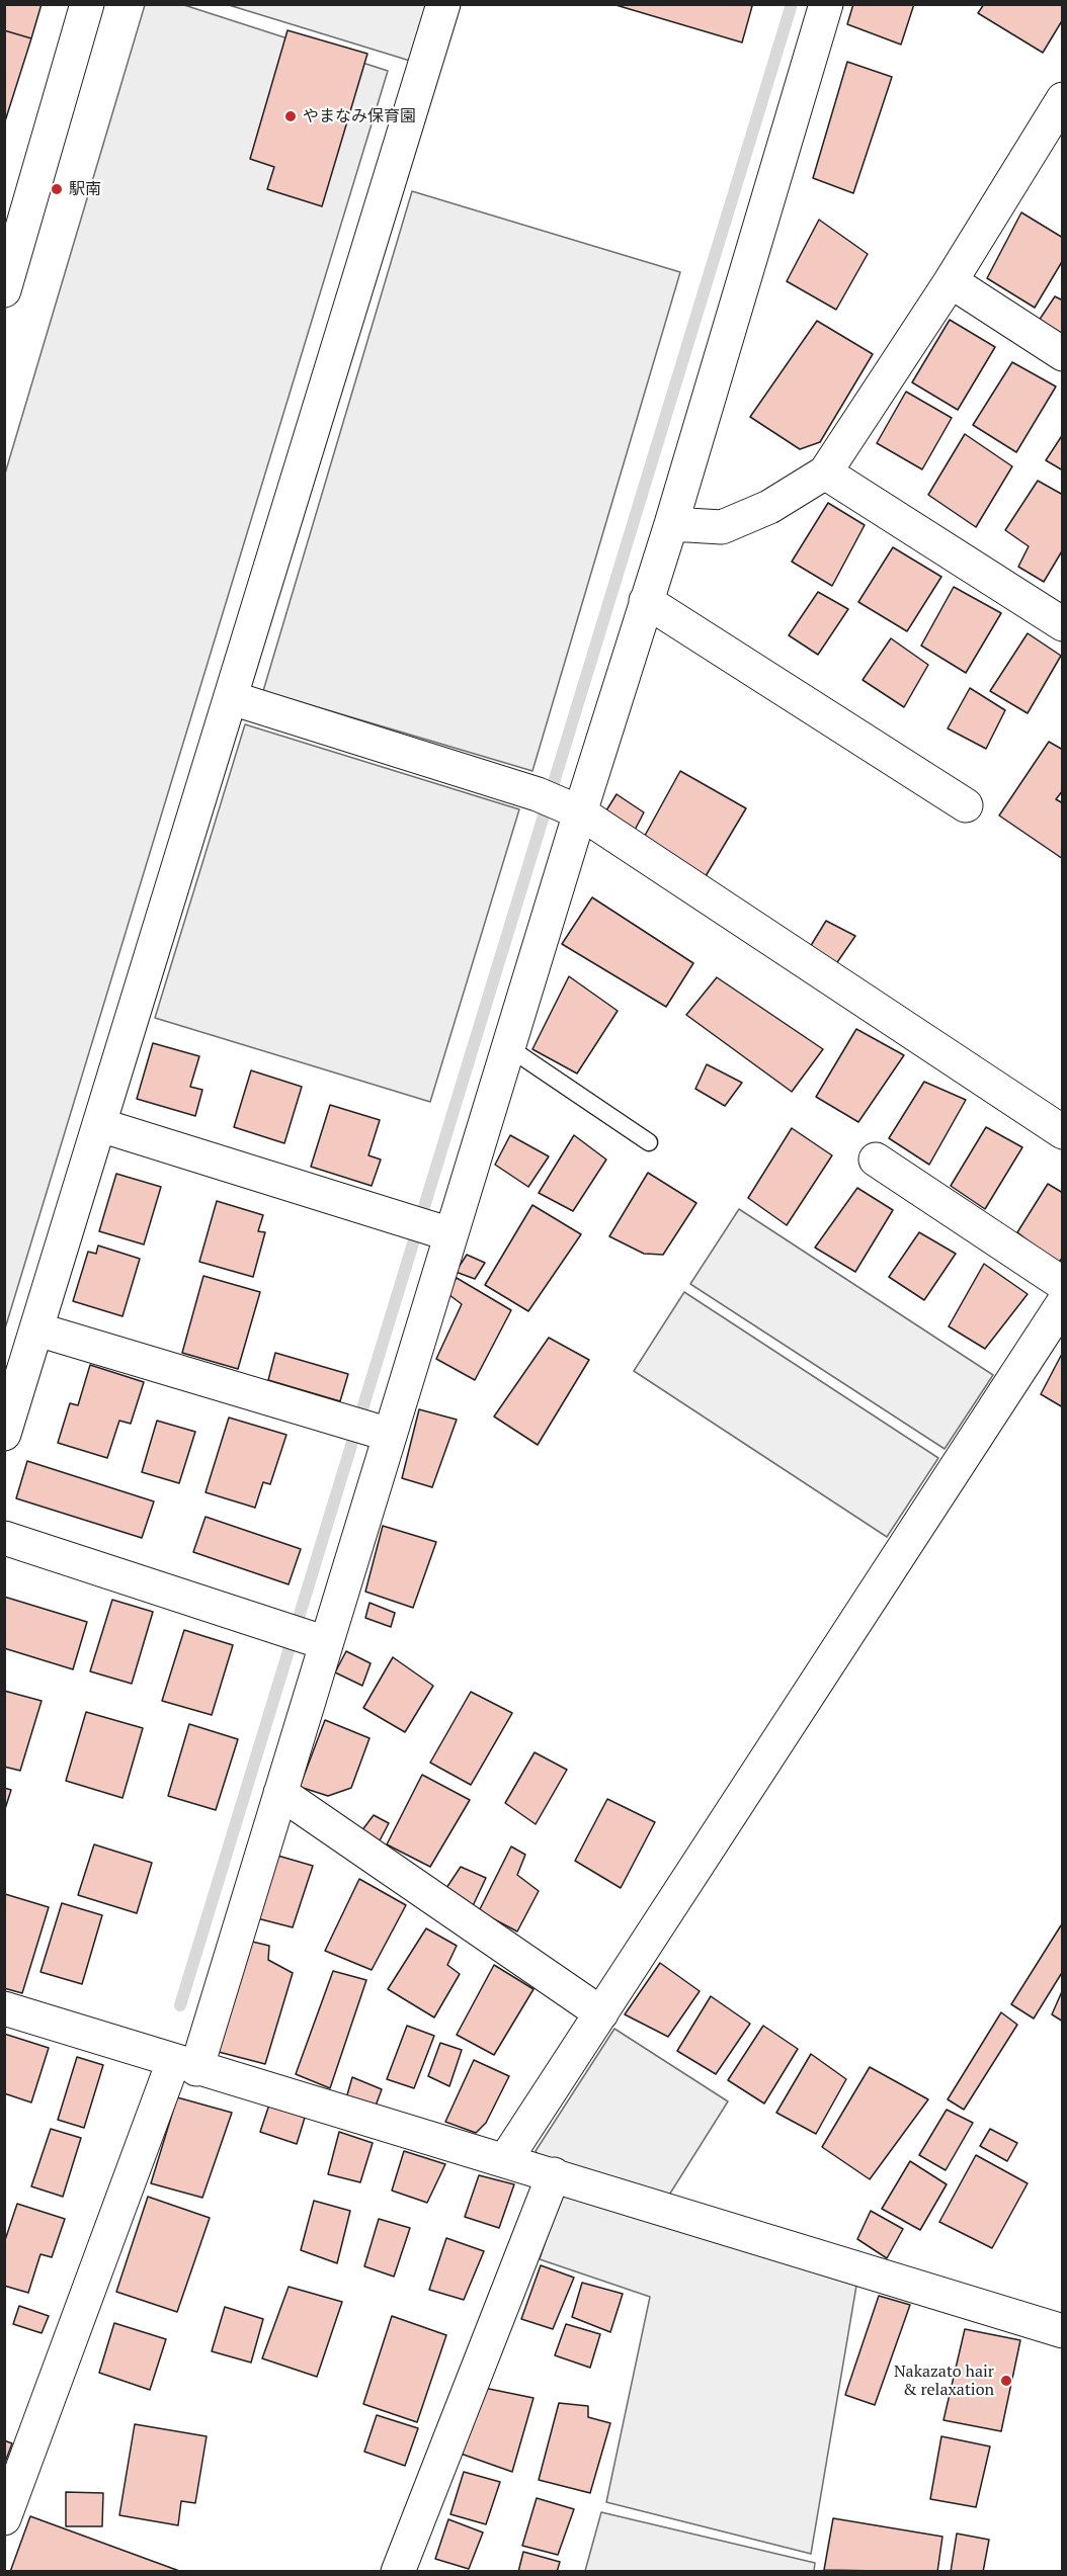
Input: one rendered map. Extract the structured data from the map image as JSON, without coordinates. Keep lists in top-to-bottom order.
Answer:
{
  "places": ["やまなみ保育園", "駅南", "Nakazato hair & relaxation"]
}
